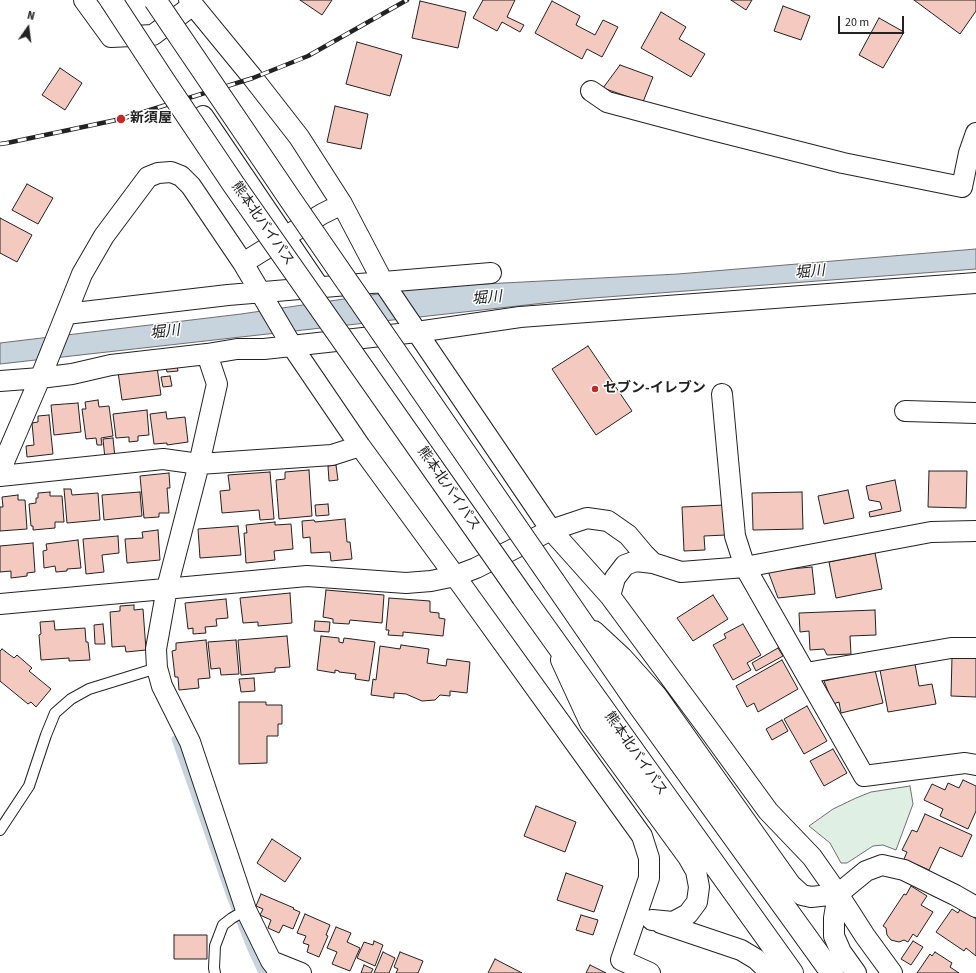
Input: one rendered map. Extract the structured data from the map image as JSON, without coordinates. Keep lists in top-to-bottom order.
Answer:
{
  "streets": {
    "highway": ["熊本北バイパス"]
  },
  "water": ["堀川"],
  "places": ["新須屋", "セブン-イレブン"],
  "scale_bar": "20 m",
  "north": "top"
}
